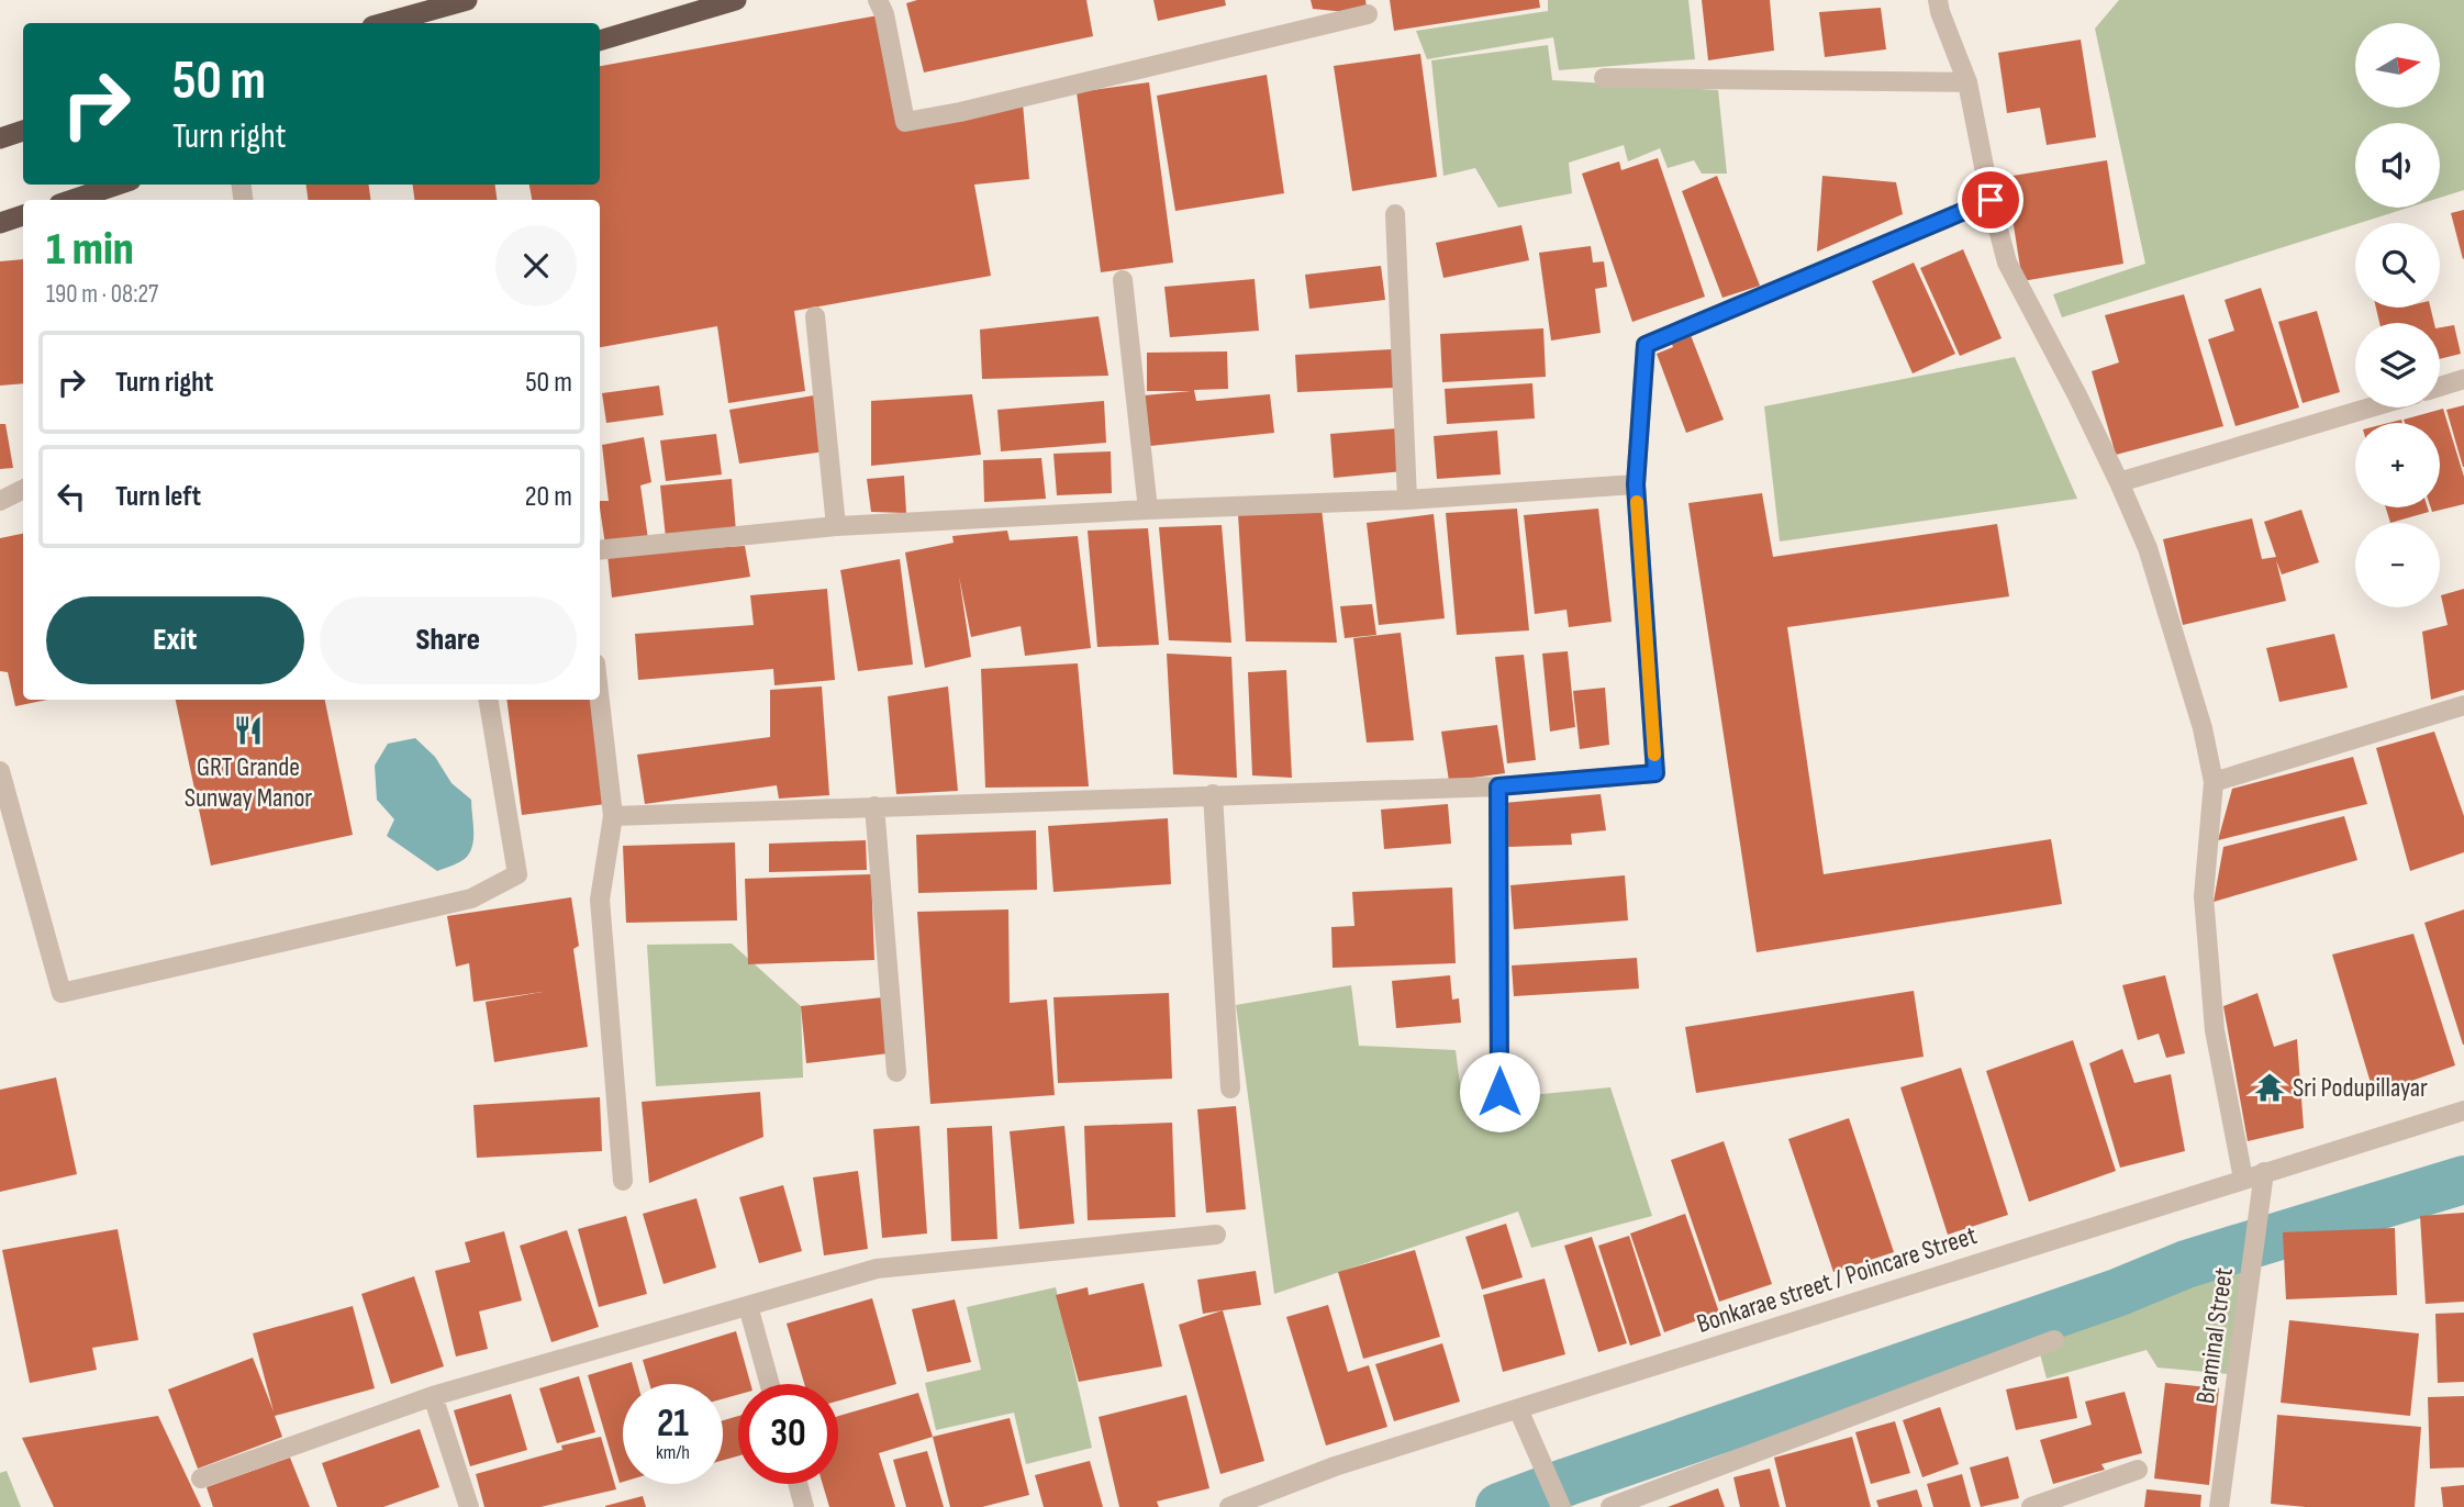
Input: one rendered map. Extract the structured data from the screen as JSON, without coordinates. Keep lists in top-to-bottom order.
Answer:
{
  "streets": {
    "street": ["Bonkarae street / Poincare Street", "Braminal Street"]
  },
  "crossings": [
    ["Bonkarae street / Poincare Street", "Braminal Street"]
  ],
  "places": {
    "restaurant": ["GRT Grande Sunway Manor"],
    "temple": ["Sri Podupillayar"]
  },
  "north": "right",
  "page": {
    "map_buttons": ["+", "−"],
    "turn": ["50 m", "Turn right"],
    "heading": ["1 min", "190 m · 08:27"],
    "list": [
      {
        "name": "Turn right",
        "value": "50 m"
      },
      {
        "name": "Turn left",
        "value": "20 m"
      }
    ],
    "buttons": ["Exit", "Share"],
    "speed": "21 km/h",
    "limit": "30"
  }
}
